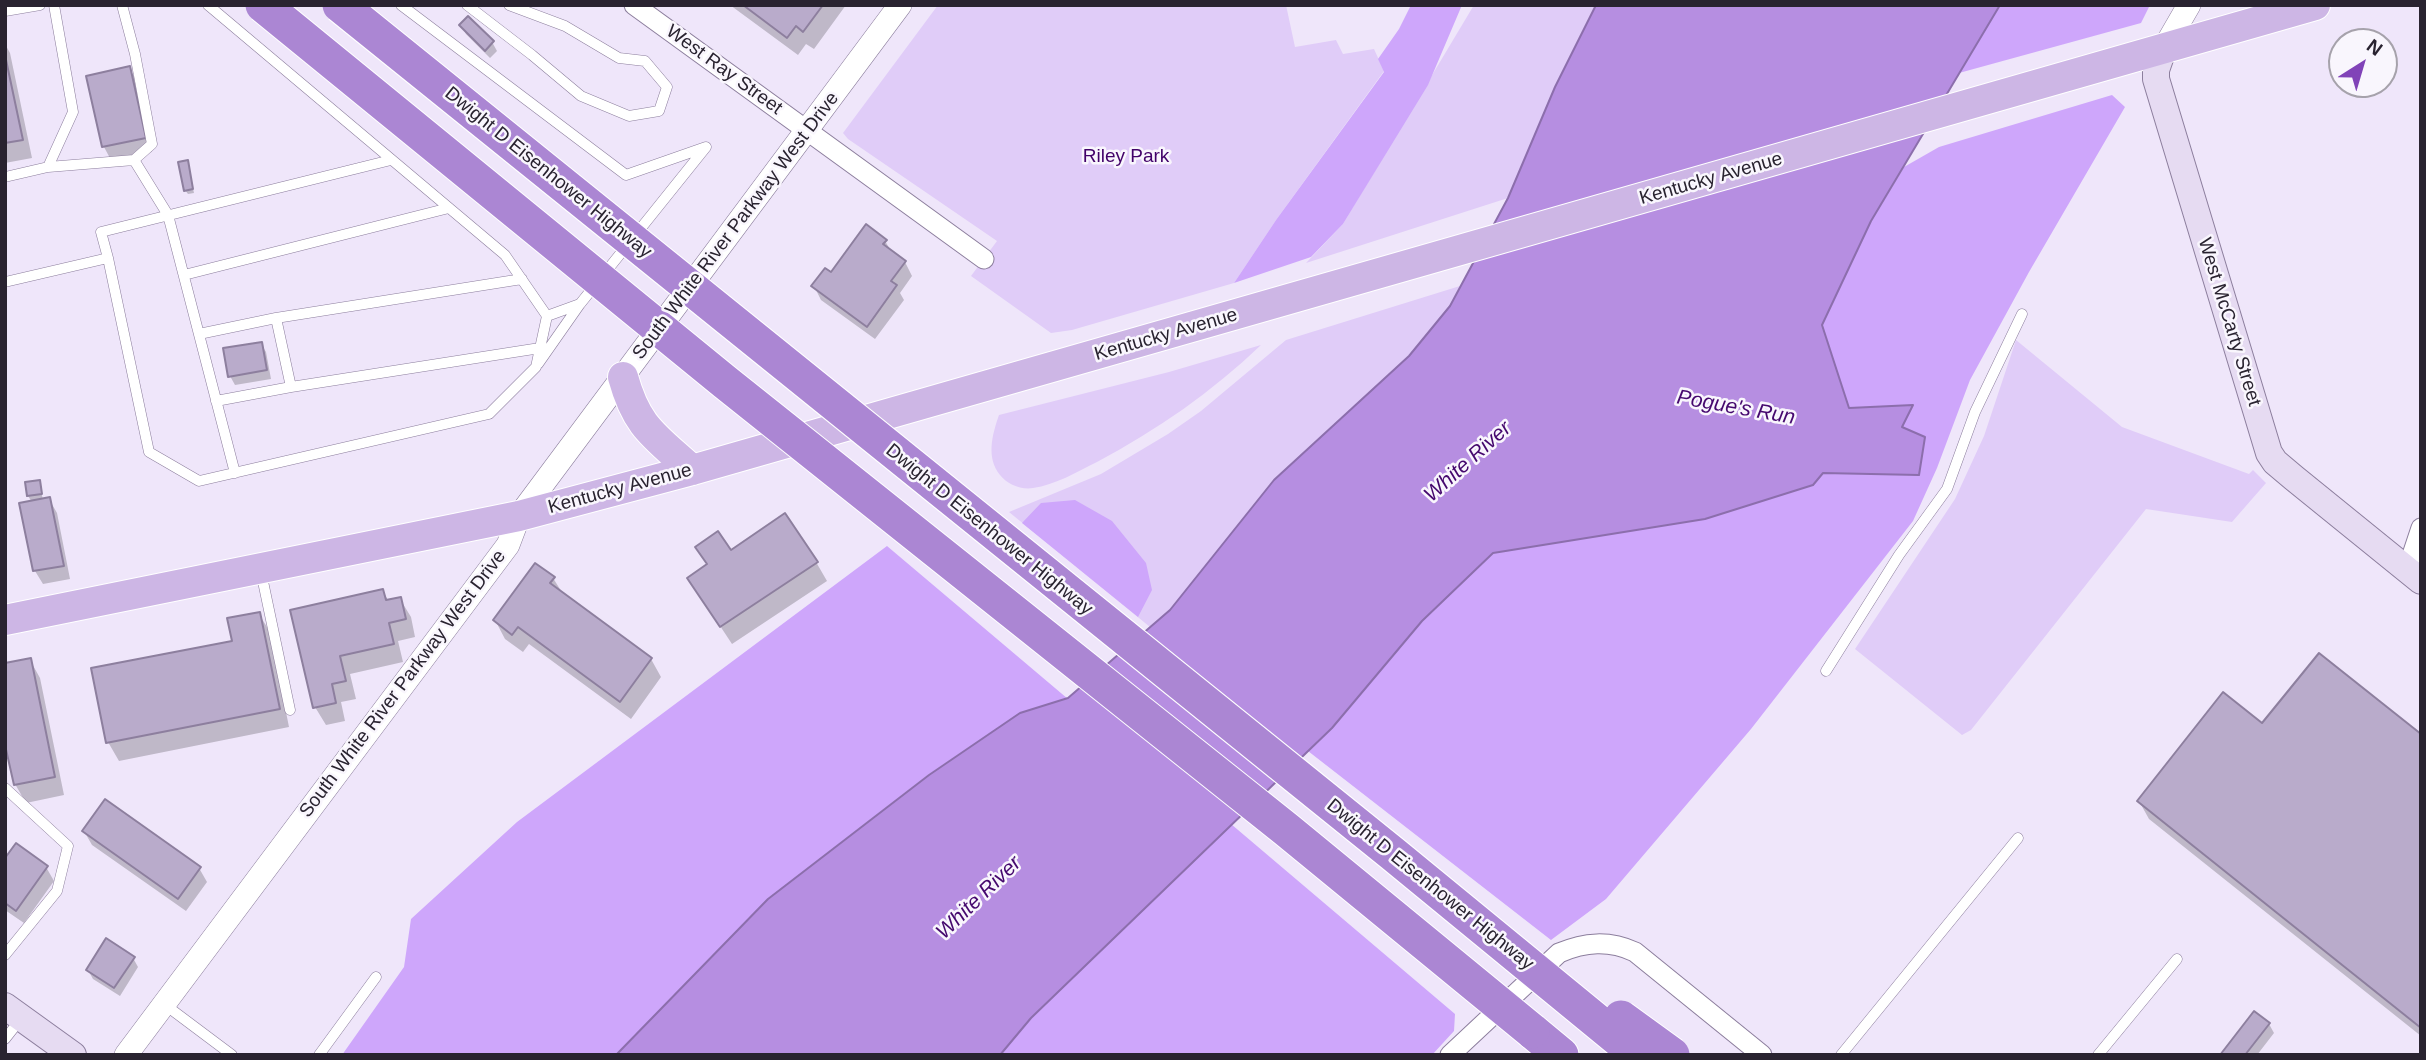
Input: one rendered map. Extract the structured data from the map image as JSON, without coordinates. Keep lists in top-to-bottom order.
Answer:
{
  "streets": {
    "highway": ["Dwight D Eisenhower Highway"],
    "main road": ["Kentucky Avenue", "West McCarty Street"],
    "street": ["West Ray Street", "South White River Parkway West Drive"]
  },
  "crossings": [
    ["West Ray Street", "South White River Parkway West Drive"],
    ["Kentucky Avenue", "South White River Parkway West Drive"],
    ["Kentucky Avenue", "West McCarty Street"]
  ],
  "water": ["Pogue's Run", "White River"],
  "parks": ["Riley Park"],
  "north": "top right"
}
